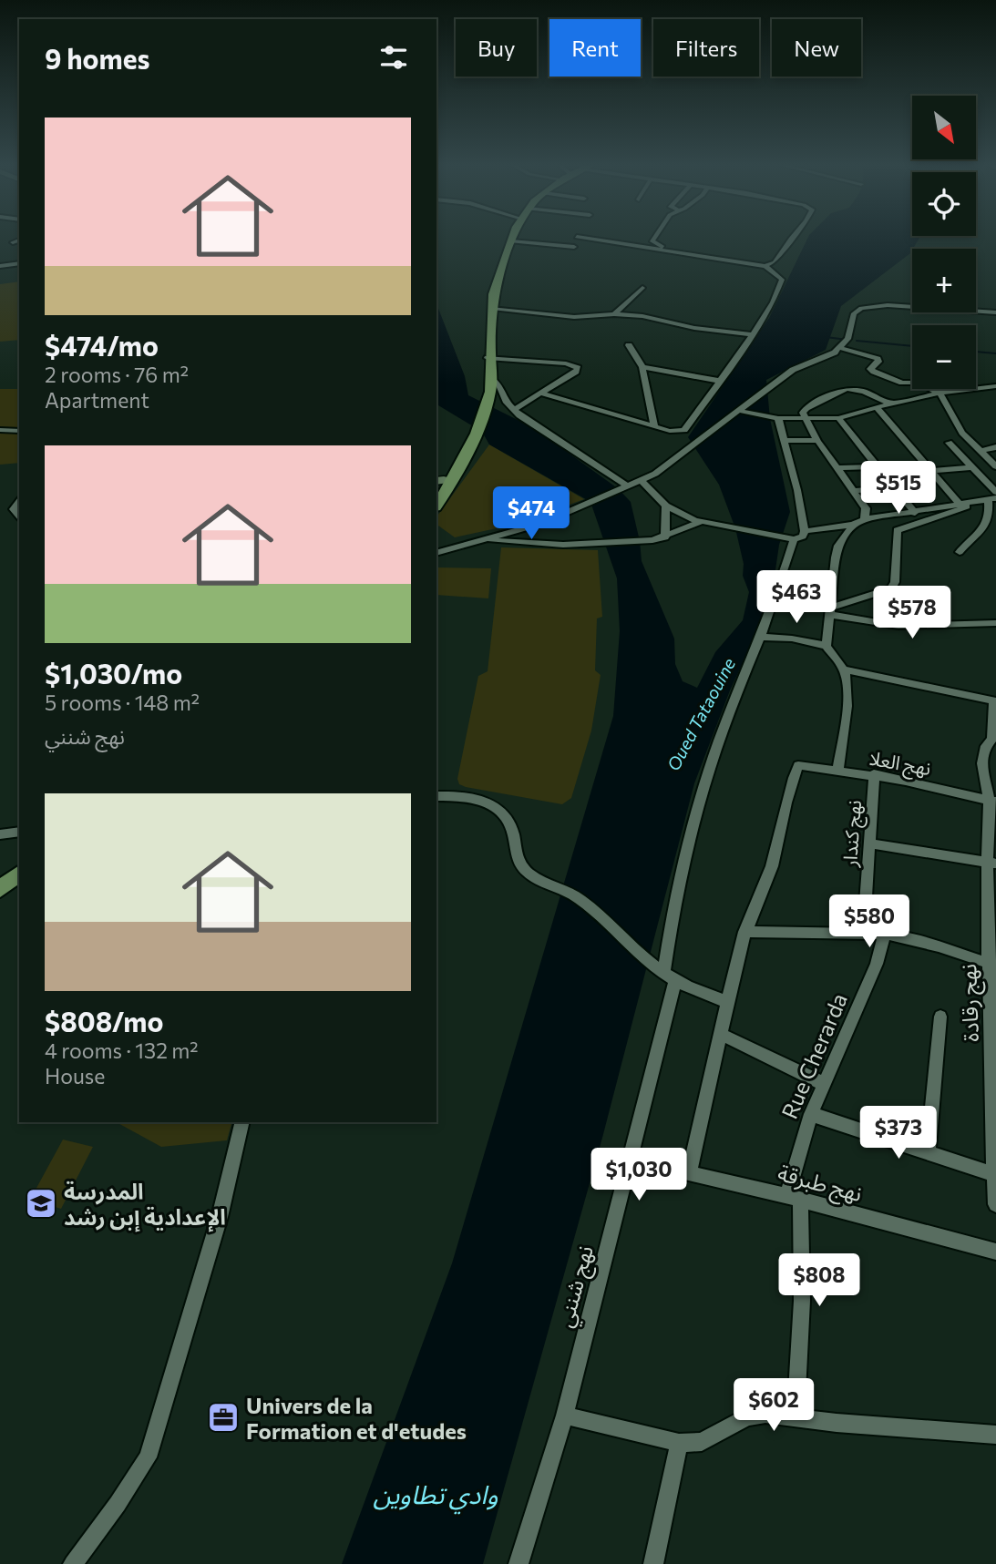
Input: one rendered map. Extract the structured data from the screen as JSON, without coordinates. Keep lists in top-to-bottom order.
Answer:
{
  "streets": {
    "street": [
      "نهج العلا",
      "نهج كندار",
      "نهج رقادة",
      "Rue Cherarda",
      "نهج طبرقة",
      "نهج شنني"
    ]
  },
  "crossings": [
    ["نهج العلا", "نهج كندار"],
    ["نهج العلا", "نهج رقادة"],
    ["Rue Cherarda", "نهج طبرقة"],
    ["نهج طبرقة", "نهج شنني"]
  ],
  "water": ["Oued Tataouine", "وادي تطاوين"],
  "places": {
    "school or university": ["المدرسة الإعدادية إبن رشد"],
    "office": ["Univers de la Formation et d'etudes"]
  },
  "north": "bottom right",
  "page": {
    "chip": [
      "Buy",
      "Rent",
      "Filters",
      "New"
    ],
    "heading": "9 homes",
    "map_buttons": ["+", "−"],
    "list": [
      {
        "name": "$474/mo",
        "note": "2 rooms · 76 m² · Apartment"
      },
      {
        "name": "$1,030/mo",
        "note": "5 rooms · 148 m² · نهج شنني"
      },
      {
        "name": "$808/mo",
        "note": "4 rooms · 132 m² · House"
      }
    ],
    "price": [
      "$515",
      "$474",
      "$463",
      "$578",
      "$580",
      "$373",
      "$1,030",
      "$808",
      "$602"
    ]
  }
}
